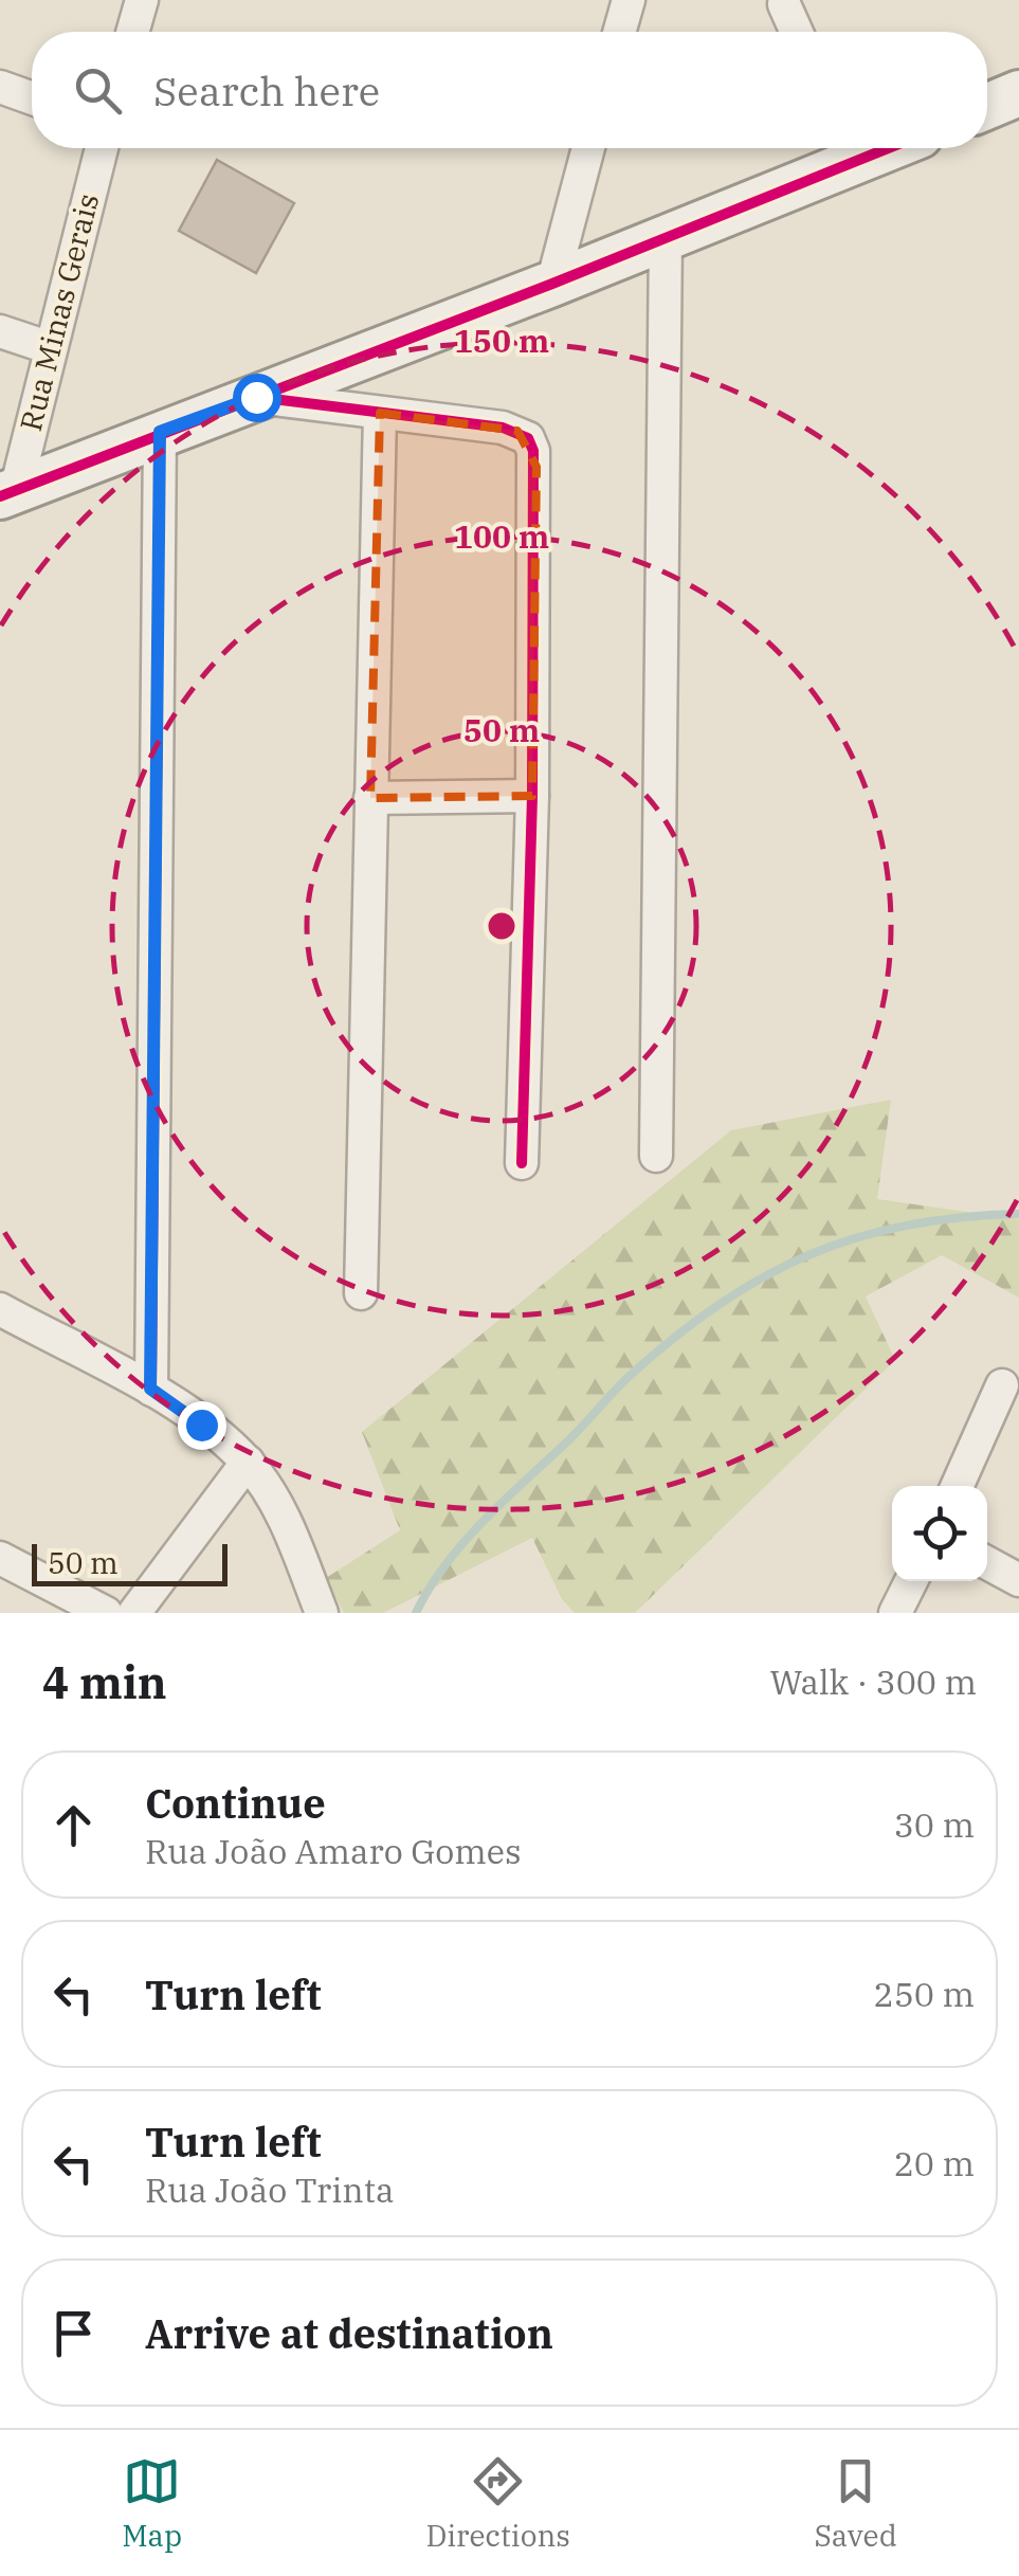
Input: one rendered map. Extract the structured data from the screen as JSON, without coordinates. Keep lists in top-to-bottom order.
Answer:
{
  "streets": {
    "street": ["Rua Minas Gerais"]
  },
  "scale_bar": "50 m",
  "page": {
    "search": "Search here",
    "scale": "50 m",
    "heading": ["4 min", "Walk · 300 m"],
    "list": [
      ["Continue", "Rua João Amaro Gomes", "30 m"],
      ["Turn left", "250 m"],
      ["Turn left", "Rua João Trinta", "20 m"],
      "Arrive at destination"
    ],
    "nav": ["Map", "Directions", "Saved"]
  },
  "rings": ["150 m", "100 m", "50 m"]
}
